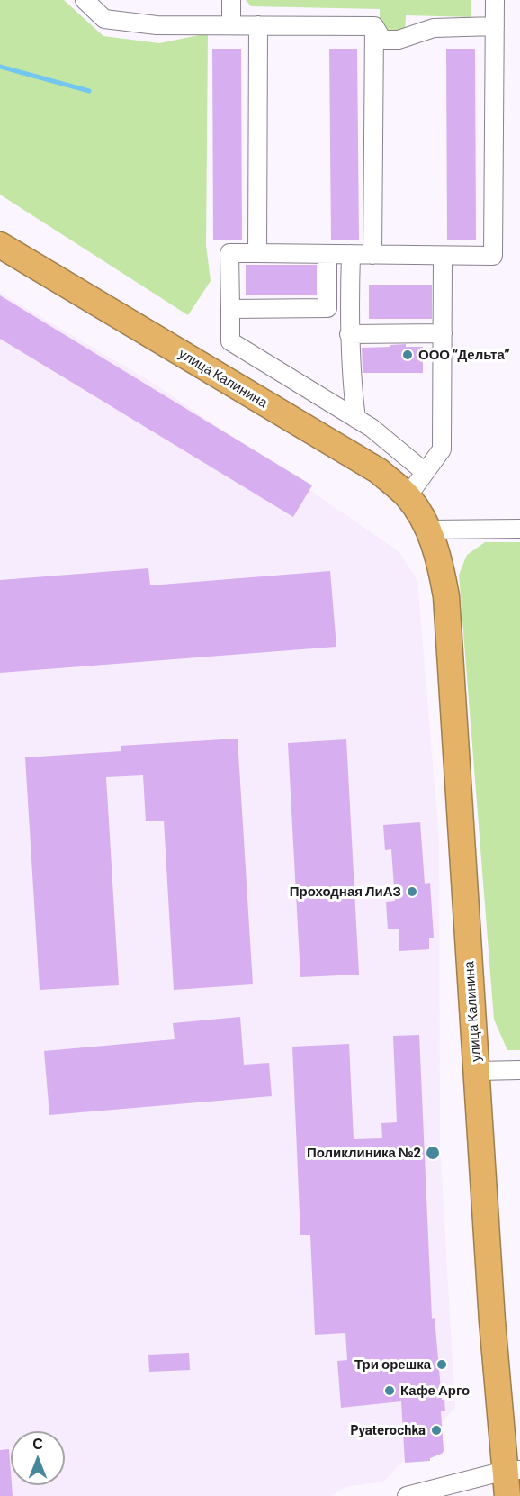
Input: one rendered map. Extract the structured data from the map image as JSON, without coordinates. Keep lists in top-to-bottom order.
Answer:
{
  "streets": {
    "highway": ["улица Калинина"]
  },
  "places": [
    "ООО “Дельта”",
    "Проходная ЛиАЗ",
    "Поликлиника №2",
    "Три орешка",
    "Кафе Арго",
    "Pyaterochka"
  ],
  "north": "top"
}
